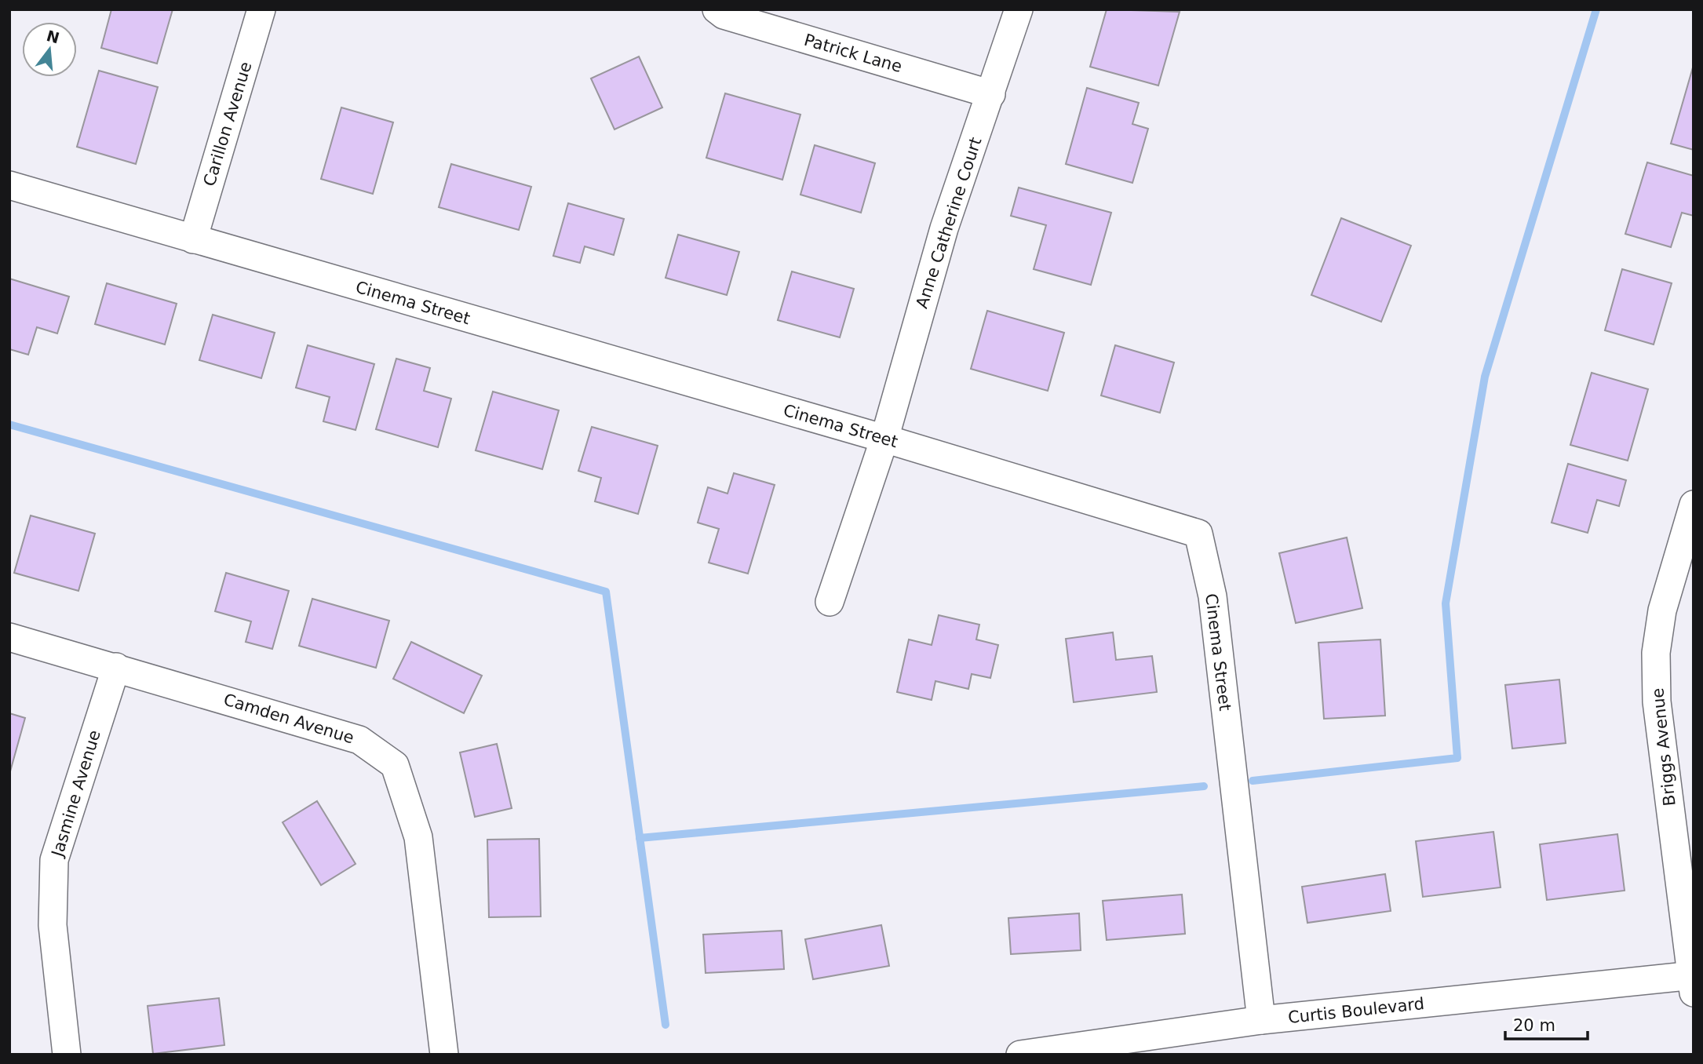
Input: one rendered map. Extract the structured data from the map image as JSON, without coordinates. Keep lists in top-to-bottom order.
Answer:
{
  "streets": {
    "street": [
      "Patrick Lane",
      "Carillon Avenue",
      "Anne Catherine Court",
      "Cinema Street",
      "Camden Avenue",
      "Briggs Avenue",
      "Jasmine Avenue",
      "Curtis Boulevard"
    ]
  },
  "crossings": [
    ["Patrick Lane", "Anne Catherine Court"],
    ["Carillon Avenue", "Cinema Street"],
    ["Anne Catherine Court", "Cinema Street"],
    ["Cinema Street", "Curtis Boulevard"],
    ["Camden Avenue", "Jasmine Avenue"],
    ["Briggs Avenue", "Curtis Boulevard"]
  ],
  "scale_bar": "20 m",
  "north": "top"
}
